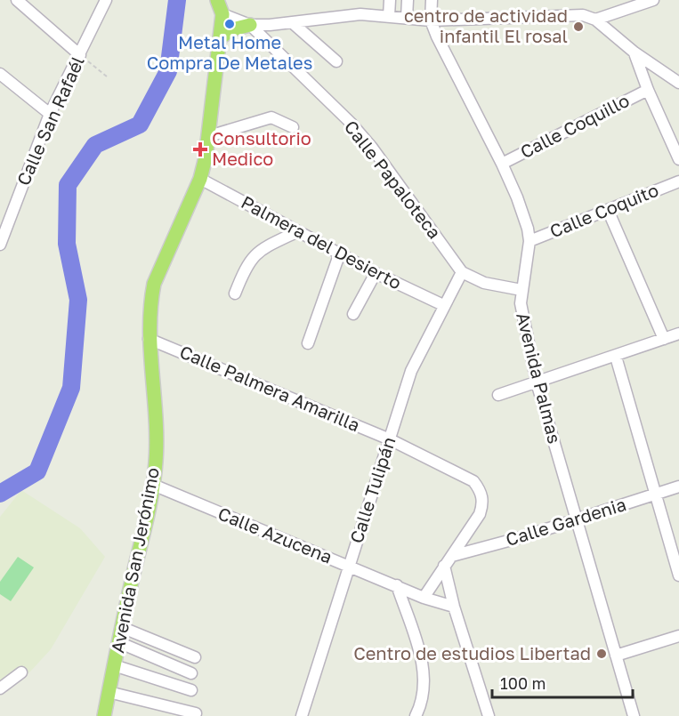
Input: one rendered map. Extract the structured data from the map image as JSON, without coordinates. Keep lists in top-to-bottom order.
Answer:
{
  "streets": {
    "main road": ["Avenida San Jerónimo"],
    "street": [
      "Calle San Rafaél",
      "Calle Coquillo",
      "Calle Papaloteca",
      "Calle Coquito",
      "Palmera del Desierto",
      "Avenida Palmas",
      "Calle Palmera Amarilla",
      "Calle Tulipán",
      "Calle Gardenia",
      "Calle Azucena"
    ]
  },
  "crossings": [
    ["Calle Coquillo", "Avenida Palmas"],
    ["Calle Papaloteca", "Avenida Palmas"],
    ["Calle Papaloteca", "Calle Tulipán"],
    ["Calle Coquito", "Avenida Palmas"],
    ["Palmera del Desierto", "Calle Tulipán"],
    ["Palmera del Desierto", "Avenida San Jerónimo"],
    ["Avenida Palmas", "Calle Gardenia"],
    ["Calle Palmera Amarilla", "Calle Tulipán"],
    ["Calle Palmera Amarilla", "Calle Gardenia"],
    ["Calle Palmera Amarilla", "Avenida San Jerónimo"],
    ["Calle Tulipán", "Calle Azucena"],
    ["Calle Azucena", "Avenida San Jerónimo"]
  ],
  "places": {
    "other": ["Metal Home Compra De Metales", "centro de actividad infantil El rosal", "Centro de estudios Libertad"],
    "health": ["Consultorio Medico"]
  },
  "scale_bar": "100 m"
}
